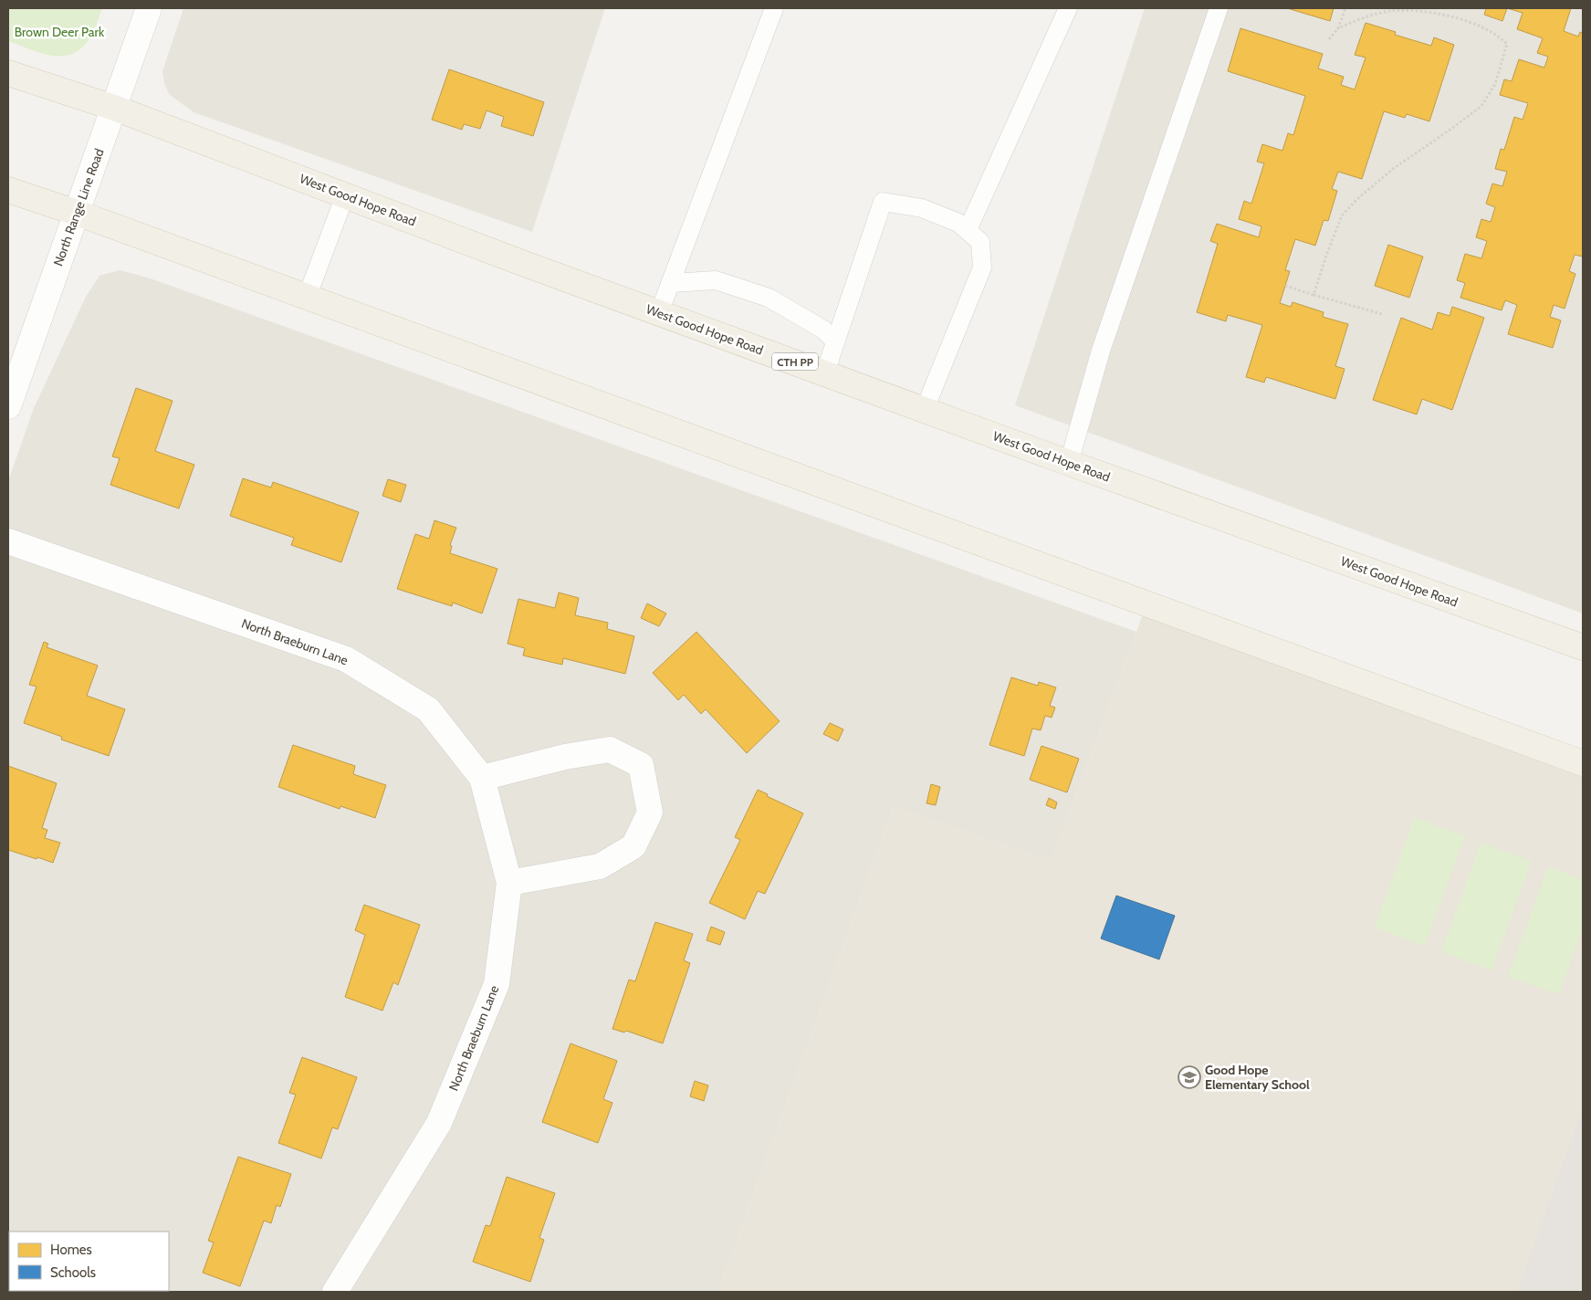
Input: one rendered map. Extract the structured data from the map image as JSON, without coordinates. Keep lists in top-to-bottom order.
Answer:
{
  "streets": {
    "main road": ["West Good Hope Road", "CTH PP"],
    "street": ["North Range Line Road", "North Braeburn Lane"]
  },
  "crossings": [
    ["West Good Hope Road", "North Range Line Road"]
  ],
  "parks": ["Brown Deer Park"],
  "places": {
    "school or university": ["Good Hope Elementary School"]
  },
  "legend": ["Homes", "Schools"]
}
